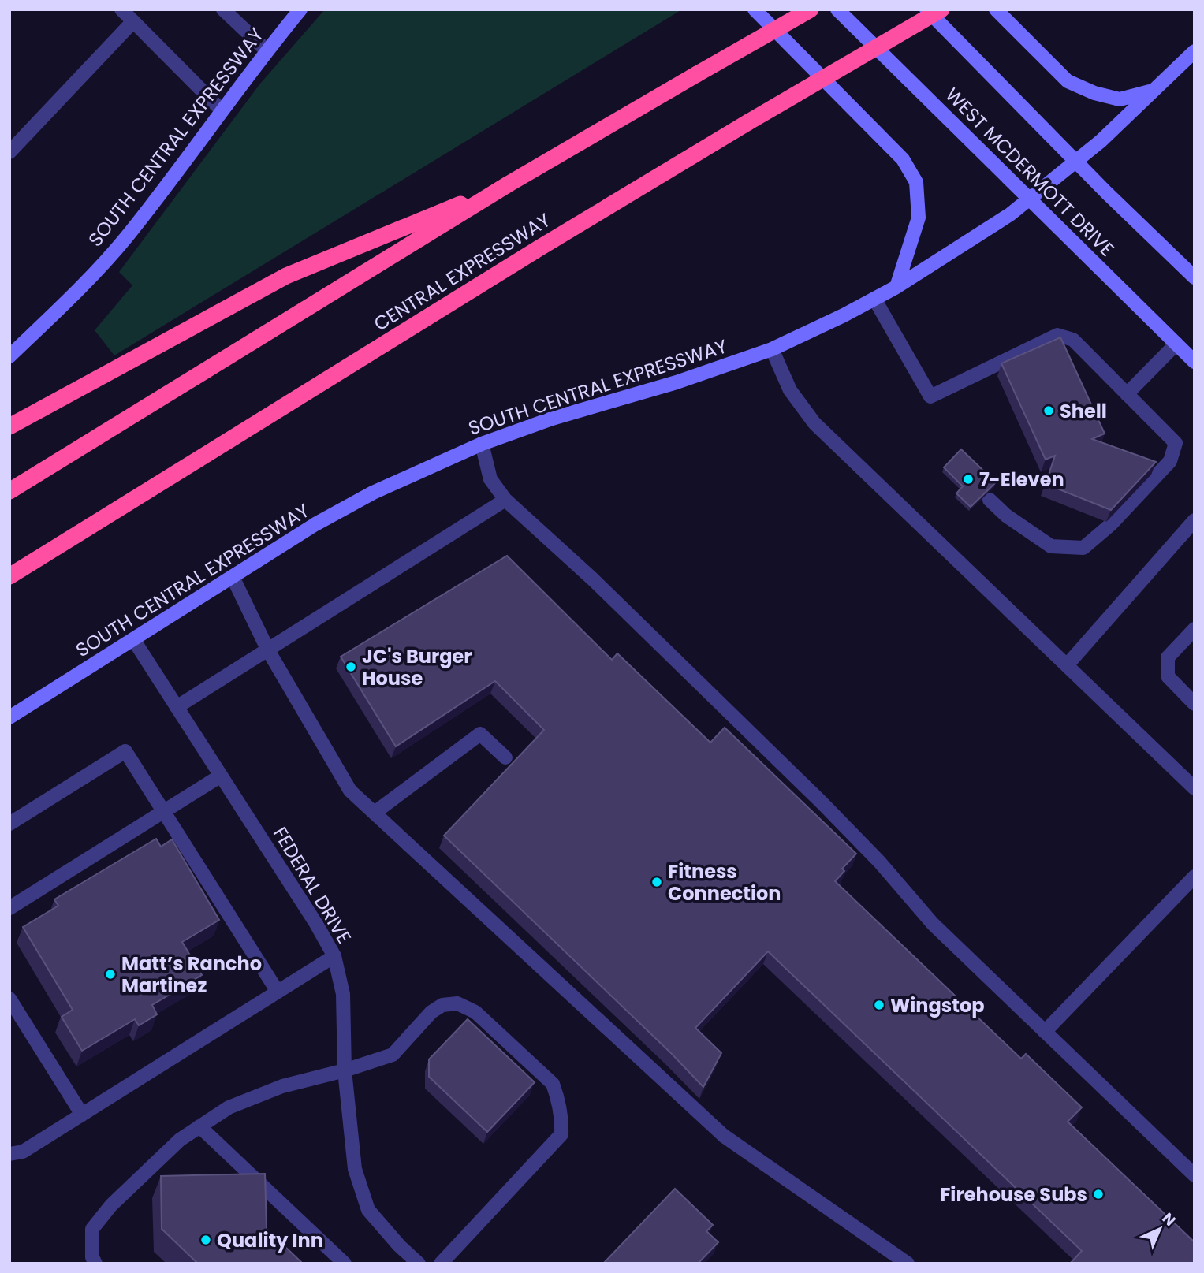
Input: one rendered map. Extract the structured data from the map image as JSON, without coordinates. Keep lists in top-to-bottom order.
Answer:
{
  "streets": {
    "highway": ["CENTRAL EXPRESSWAY"],
    "main road": ["SOUTH CENTRAL EXPRESSWAY", "WEST MCDERMOTT DRIVE"],
    "street": ["FEDERAL DRIVE"]
  },
  "crossings": [
    ["SOUTH CENTRAL EXPRESSWAY", "WEST MCDERMOTT DRIVE"],
    ["SOUTH CENTRAL EXPRESSWAY", "FEDERAL DRIVE"]
  ],
  "places": [
    "Shell",
    "7-Eleven",
    "JC's Burger House",
    "Fitness Connection",
    "Matt’s Rancho Martinez",
    "Wingstop",
    "Firehouse Subs",
    "Quality Inn"
  ],
  "north": "top right"
}
